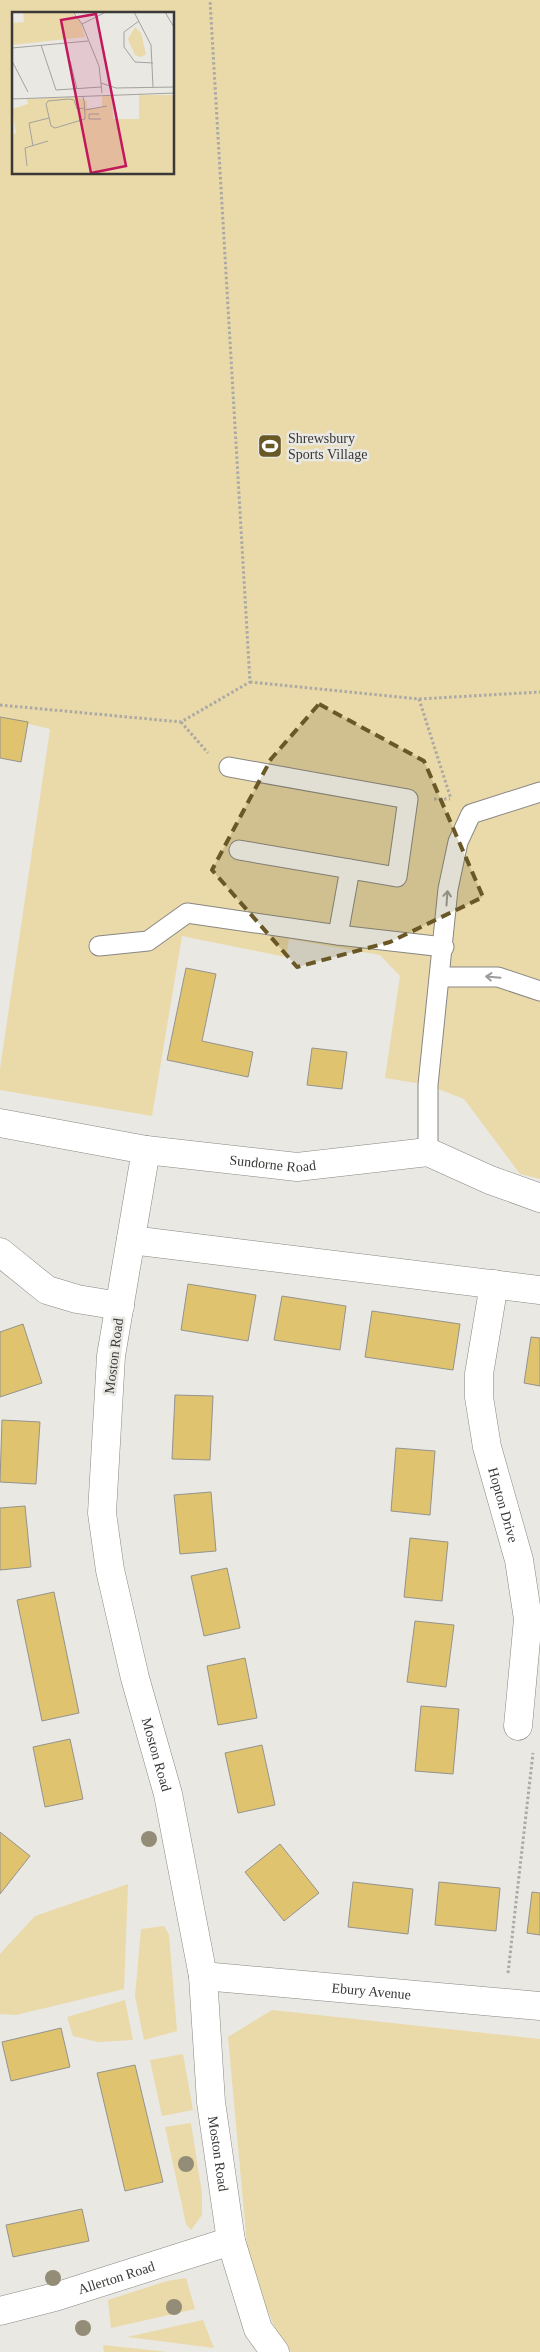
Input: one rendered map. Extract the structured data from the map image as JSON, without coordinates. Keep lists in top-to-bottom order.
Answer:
{
  "streets": {
    "street": [
      "Sundorne Road",
      "Moston Road",
      "Hopton Drive",
      "Ebury Avenue",
      "Allerton Road"
    ]
  },
  "crossings": [
    ["Sundorne Road", "Moston Road"],
    ["Moston Road", "Ebury Avenue"],
    ["Moston Road", "Allerton Road"]
  ],
  "places": {
    "sports": ["Shrewsbury Sports Village"]
  }
}
